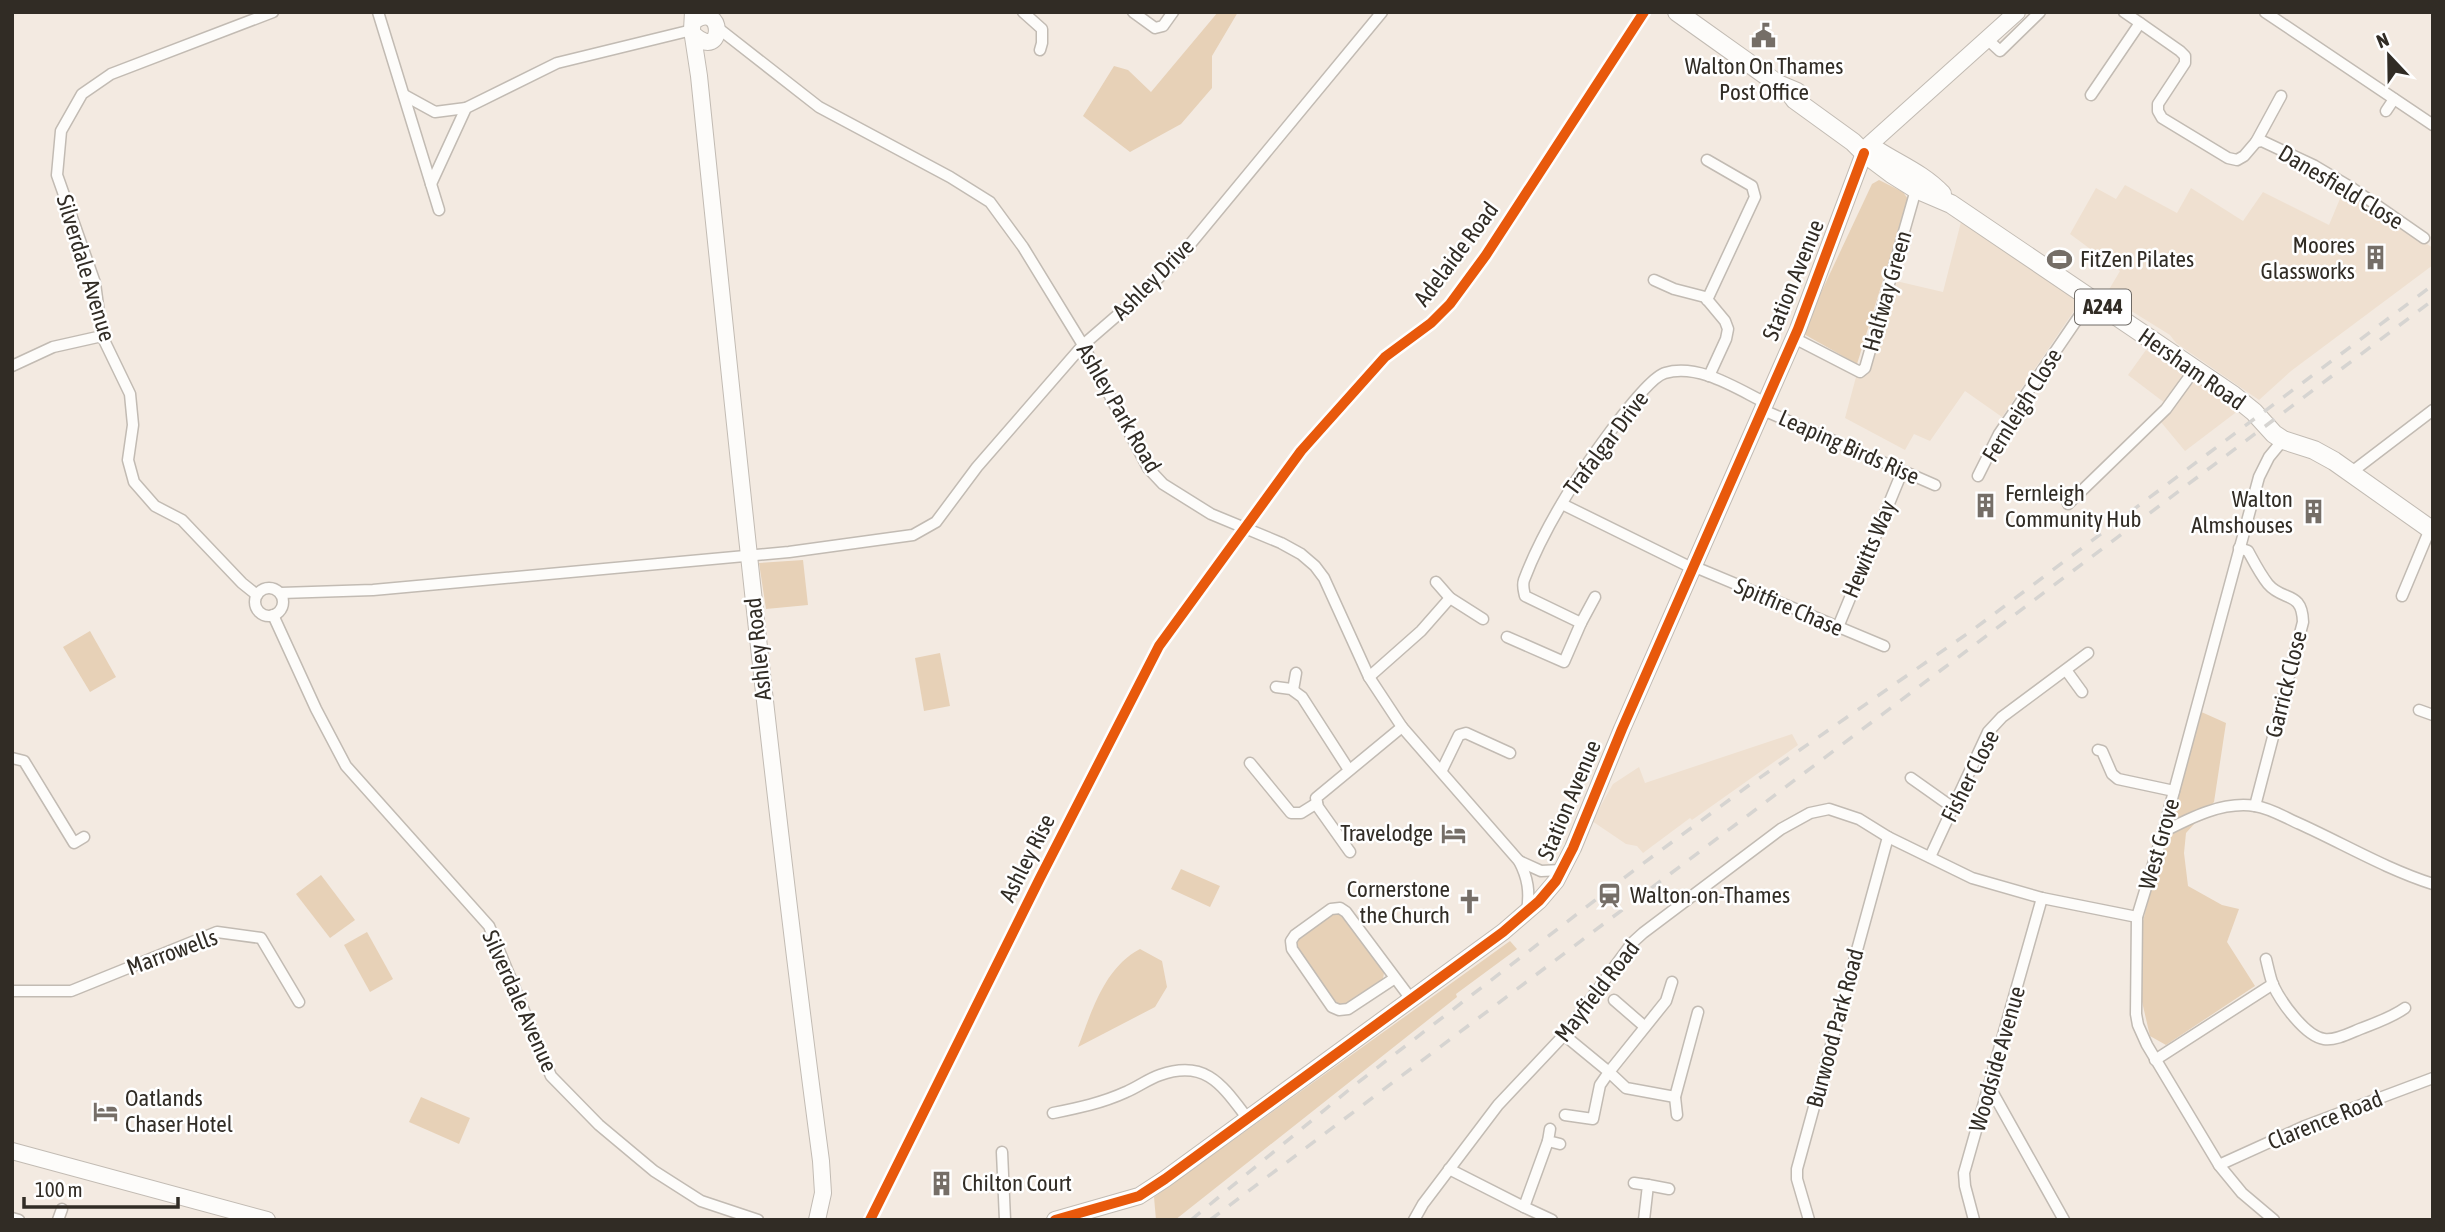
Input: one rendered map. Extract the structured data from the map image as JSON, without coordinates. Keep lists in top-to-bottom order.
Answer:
{
  "streets": {
    "main road": ["A244", "Hersham Road"],
    "street": [
      "Danesfield Close",
      "Adelaide Road",
      "Silverdale Avenue",
      "Ashley Drive",
      "Station Avenue",
      "Halfway Green",
      "Fernleigh Close",
      "Ashley Park Road",
      "Trafalgar Drive",
      "Leaping Birds Rise",
      "Hewitts Way",
      "Spitfire Chase",
      "Ashley Road",
      "Garrick Close",
      "Fisher Close",
      "West Grove",
      "Ashley Rise",
      "Marrowells",
      "Mayfield Road",
      "Burwood Park Road",
      "Woodside Avenue",
      "Clarence Road"
    ]
  },
  "crossings": [
    ["Adelaide Road", "Ashley Park Road"],
    ["Adelaide Road", "Ashley Rise"],
    ["Ashley Drive", "Ashley Park Road"],
    ["Ashley Drive", "Ashley Road"],
    ["Station Avenue", "Halfway Green"],
    ["Station Avenue", "Hersham Road"],
    ["Station Avenue", "Ashley Park Road"],
    ["Station Avenue", "Trafalgar Drive"],
    ["Station Avenue", "Leaping Birds Rise"],
    ["Station Avenue", "Spitfire Chase"],
    ["Halfway Green", "Hersham Road"],
    ["Hersham Road", "Fernleigh Close"],
    ["Hersham Road", "West Grove"],
    ["Ashley Park Road", "Ashley Road"],
    ["Ashley Park Road", "Ashley Rise"],
    ["Trafalgar Drive", "Leaping Birds Rise"],
    ["Trafalgar Drive", "Spitfire Chase"],
    ["Leaping Birds Rise", "Hewitts Way"],
    ["Hewitts Way", "Spitfire Chase"],
    ["Garrick Close", "West Grove"],
    ["Fisher Close", "Mayfield Road"],
    ["West Grove", "Mayfield Road"],
    ["West Grove", "Clarence Road"],
    ["Mayfield Road", "Burwood Park Road"],
    ["Mayfield Road", "Woodside Avenue"]
  ],
  "places": {
    "public building": ["Walton On Thames Post Office"],
    "building": [
      "Moores Glassworks",
      "Fernleigh Community Hub",
      "Walton Almshouses",
      "Chilton Court"
    ],
    "sports": ["FitZen Pilates"],
    "hotel": ["Travelodge", "Oatlands Chaser Hotel"],
    "station": ["Walton-on-Thames"],
    "church": ["Cornerstone the Church"]
  },
  "scale_bar": "100 m",
  "north": "top"
}
